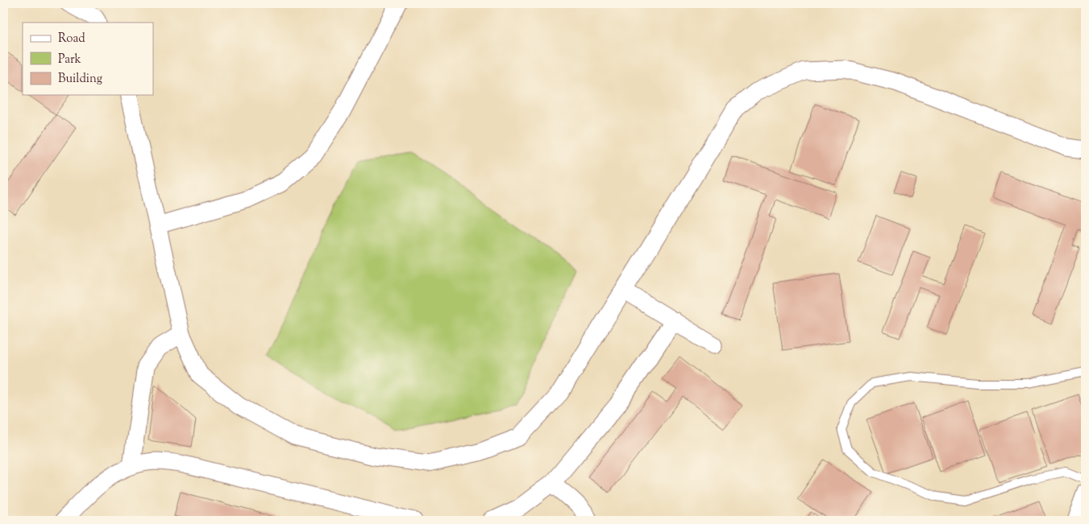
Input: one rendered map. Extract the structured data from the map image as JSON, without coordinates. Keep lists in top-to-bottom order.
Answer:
{
  "legend": ["Road", "Park", "Building"]
}
